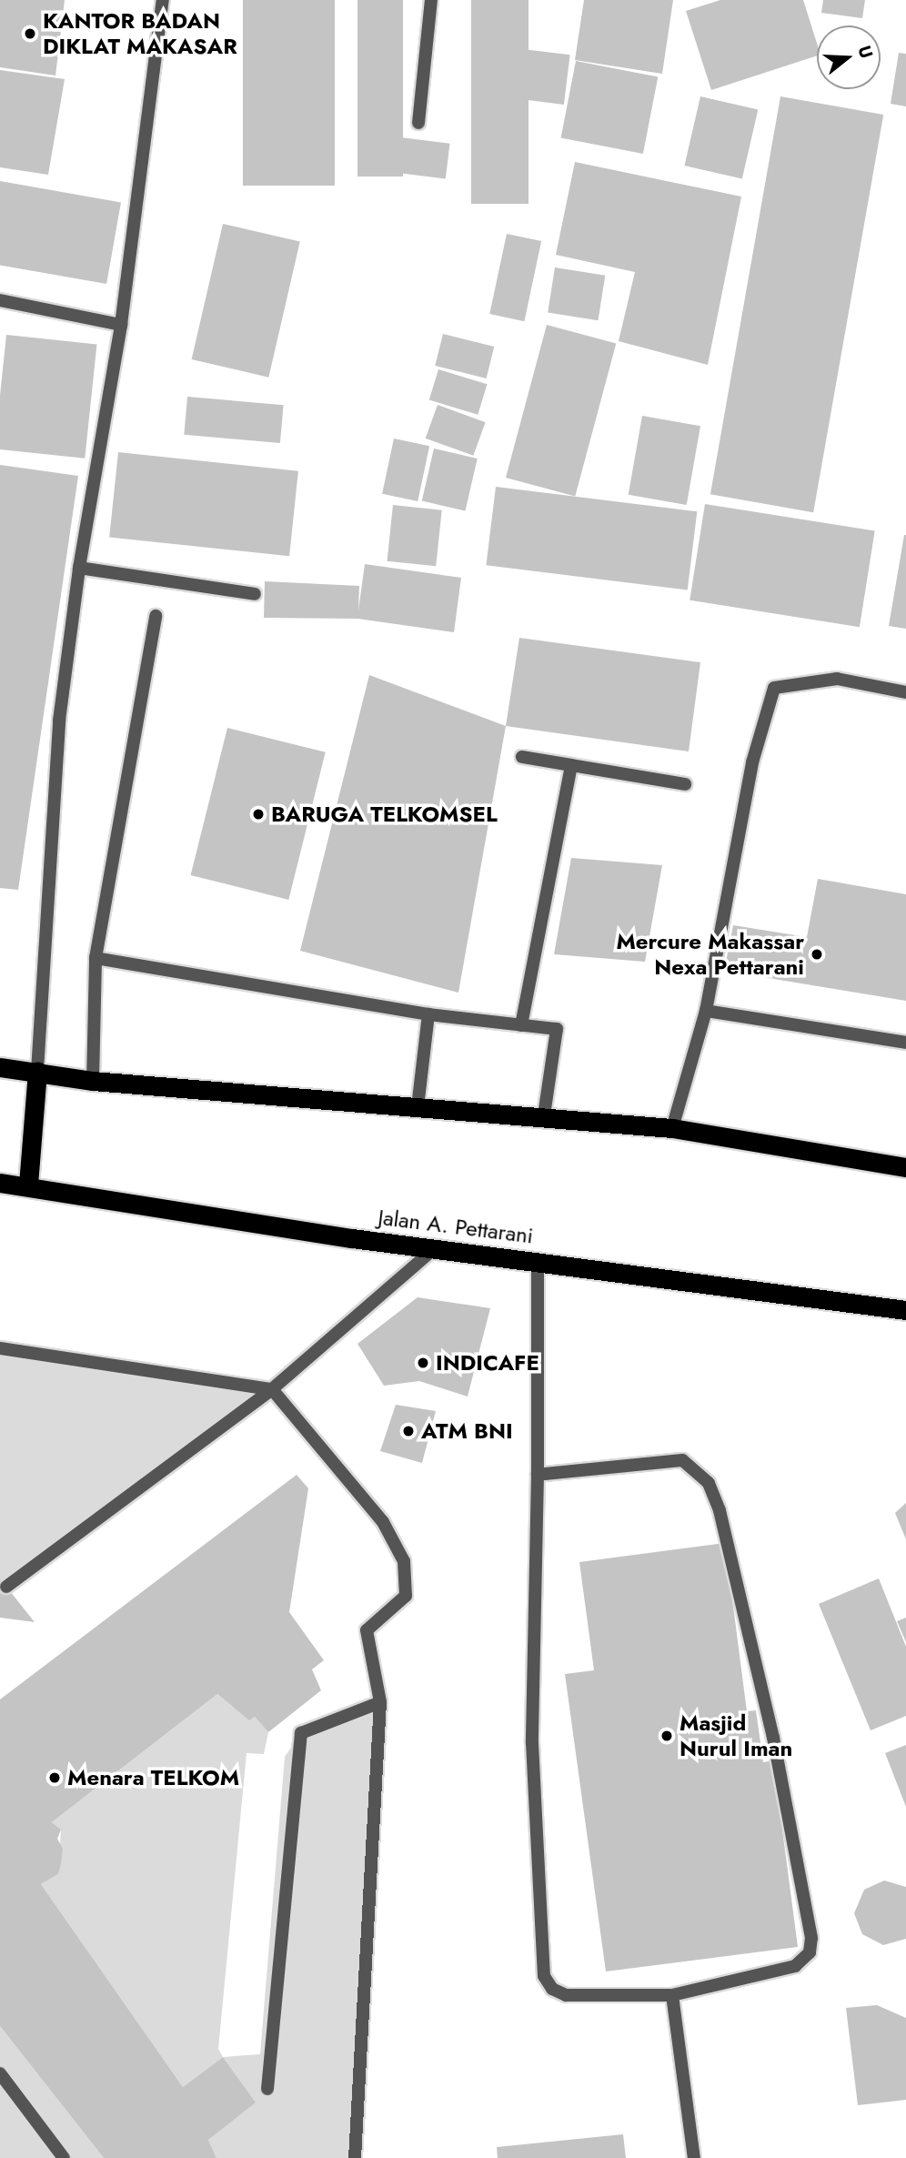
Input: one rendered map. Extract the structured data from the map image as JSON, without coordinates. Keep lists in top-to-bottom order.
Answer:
{
  "streets": {
    "highway": ["Jalan A. Pettarani"]
  },
  "places": [
    "KANTOR BADAN DIKLAT MAKASAR",
    "BARUGA TELKOMSEL",
    "Mercure Makassar Nexa Pettarani",
    "INDICAFE",
    "ATM BNI",
    "Masjid Nurul Iman",
    "Menara TELKOM"
  ],
  "north": "right"
}
